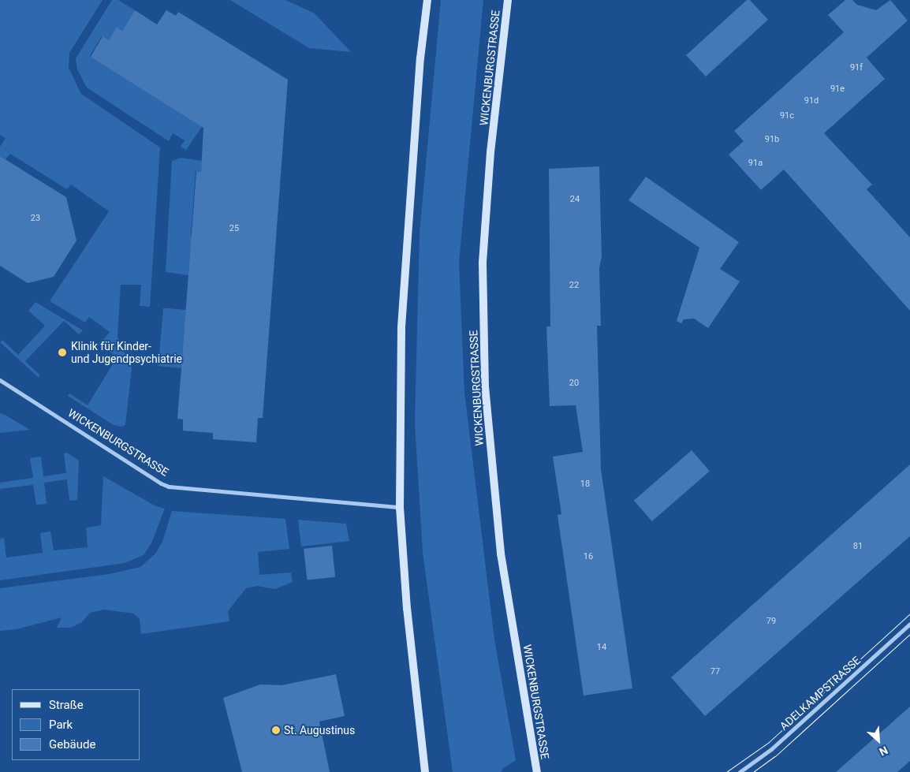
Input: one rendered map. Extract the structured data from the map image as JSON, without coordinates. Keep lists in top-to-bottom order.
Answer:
{
  "streets": {
    "main road": ["WICKENBURGSTRASSE"],
    "street": ["ADELKAMPSTRASSE"]
  },
  "places": ["Klinik für Kinder- und Jugendpsychiatrie", "St. Augustinus"],
  "house_numbers": [
    "91f",
    "91e",
    "91d",
    "91c",
    "91b",
    "91a",
    "24",
    "23",
    "25",
    "22",
    "20",
    "18",
    "81",
    "16",
    "79",
    "14",
    "77"
  ],
  "legend": ["Straße", "Park", "Gebäude"],
  "north": "bottom right"
}
